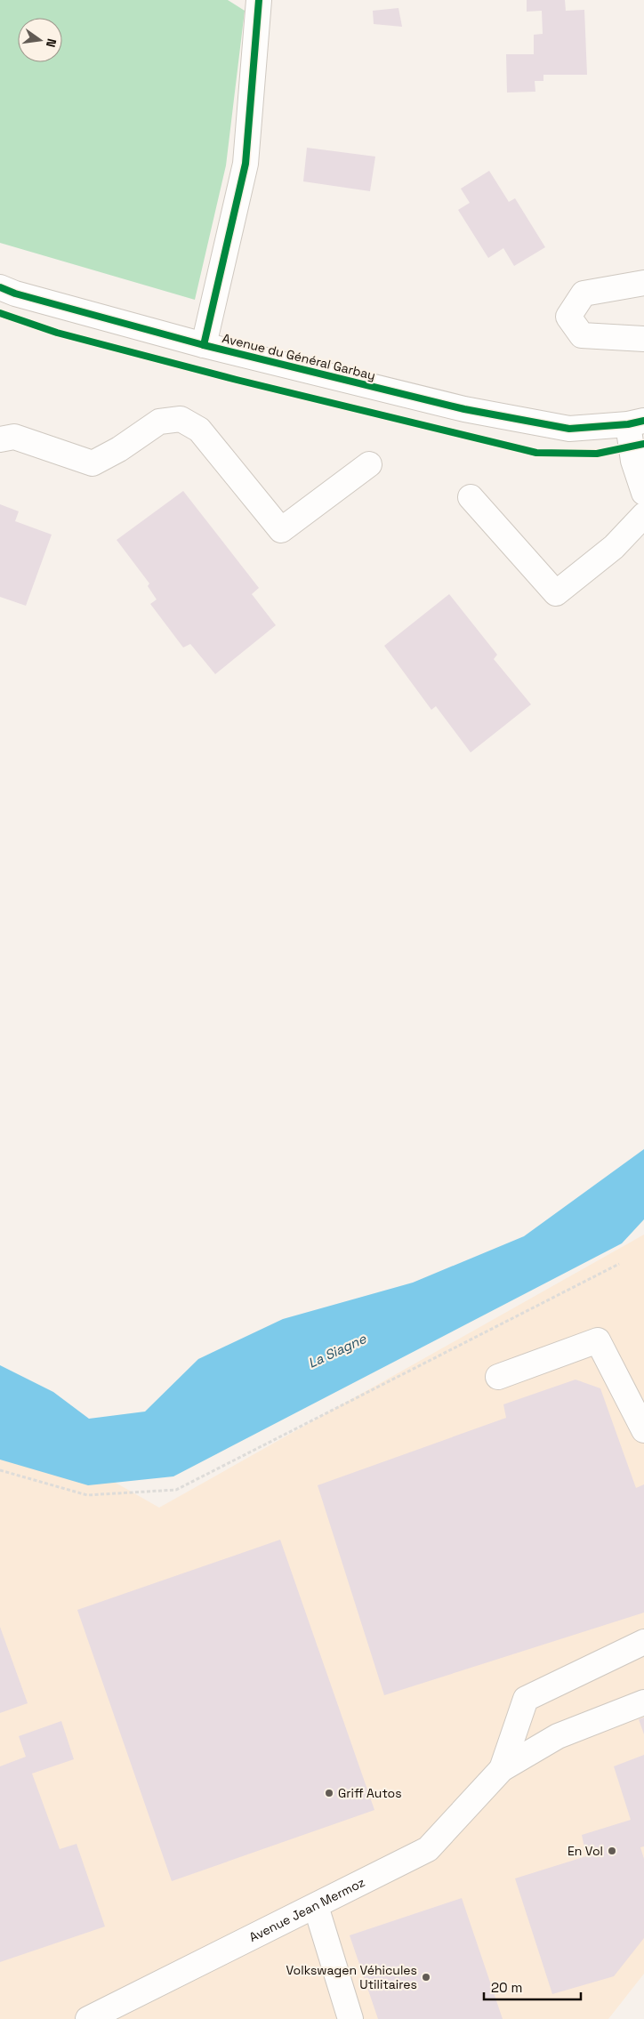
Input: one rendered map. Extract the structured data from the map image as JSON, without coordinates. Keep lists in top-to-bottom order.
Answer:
{
  "streets": {
    "main road": ["Avenue du Général Garbay", "Avenue Jean Mermoz"]
  },
  "water": ["La Siagne"],
  "places": ["Griff Autos", "En Vol", "Volkswagen Véhicules Utilitaires"],
  "scale_bar": "20 m",
  "north": "right"
}
